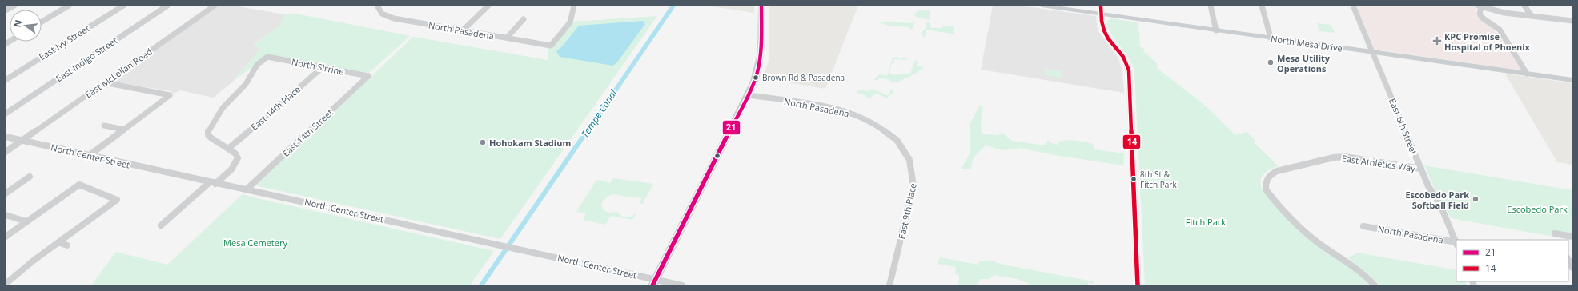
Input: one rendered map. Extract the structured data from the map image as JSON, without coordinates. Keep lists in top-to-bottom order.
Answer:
{
  "streets": {
    "main road": ["North Mesa Drive"],
    "street": [
      "North Pasadena",
      "East Ivy Street",
      "East Indigo Street",
      "North Sirrine",
      "East McLellan Road",
      "East 14th Place",
      "East 6th Street",
      "East 14th Street",
      "North Center Street",
      "East Athletics Way",
      "East 9th Place"
    ]
  },
  "crossings": [
    ["North Pasadena", "East 9th Place"],
    ["North Mesa Drive", "East 6th Street"],
    ["North Sirrine", "East 14th Place"],
    ["North Sirrine", "East 14th Street"],
    ["East McLellan Road", "North Center Street"],
    ["East 6th Street", "East Athletics Way"],
    ["East 14th Street", "North Center Street"]
  ],
  "water": ["Tempe Canal"],
  "parks": ["Escobedo Park", "Fitch Park", "Mesa Cemetery"],
  "places": {
    "health": ["KPC Promise Hospital of Phoenix"],
    "other": [
      "Mesa Utility Operations",
      "Brown Rd & Pasadena",
      "Hohokam Stadium",
      "8th St & Fitch Park",
      "Escobedo Park Softball Field"
    ]
  },
  "lines": ["transit line 21", "transit line 14"],
  "legend": ["21", "14"],
  "north": "left"
}
